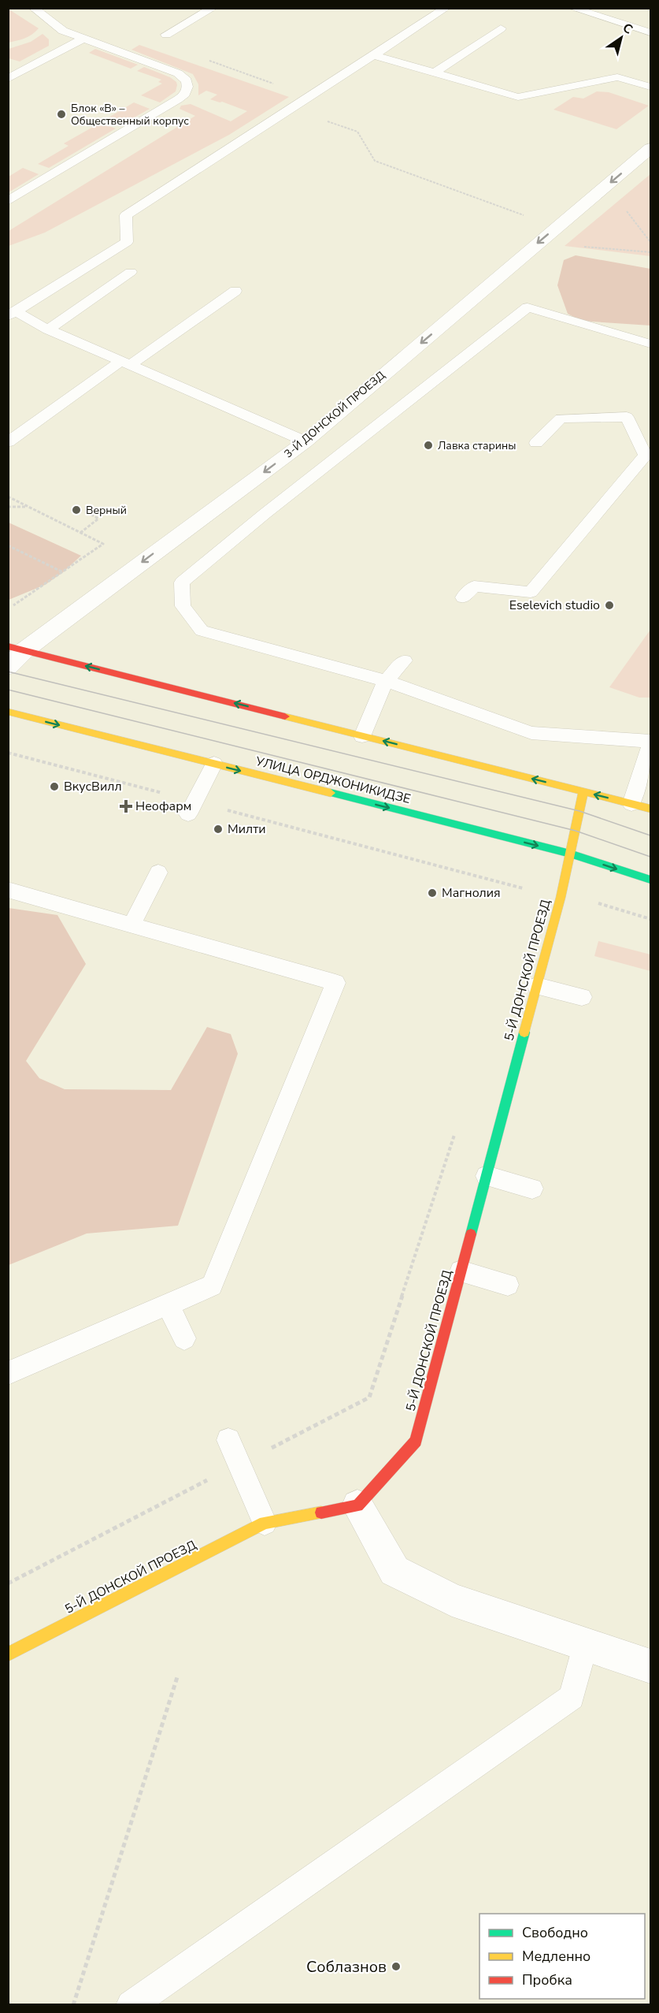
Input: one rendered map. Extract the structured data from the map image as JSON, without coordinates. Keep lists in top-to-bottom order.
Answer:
{
  "streets": {
    "main road": ["УЛИЦА ОРДЖОНИКИДЗЕ", "5-Й ДОНСКОЙ ПРОЕЗД"],
    "street": ["3-Й ДОНСКОЙ ПРОЕЗД"]
  },
  "crossings": [
    ["УЛИЦА ОРДЖОНИКИДЗЕ", "5-Й ДОНСКОЙ ПРОЕЗД"]
  ],
  "one_way": ["3-Й ДОНСКОЙ ПРОЕЗД"],
  "places": {
    "other": [
      "Блок «В» – Общественный корпус",
      "Лавка старины",
      "Верный",
      "Eselevich studio",
      "ВкусВилл",
      "Милти",
      "Магнолия",
      "Соблазнов"
    ],
    "health": ["Неофарм"]
  },
  "legend": ["Свободно", "Медленно", "Пробка"],
  "north": "top right"
}
